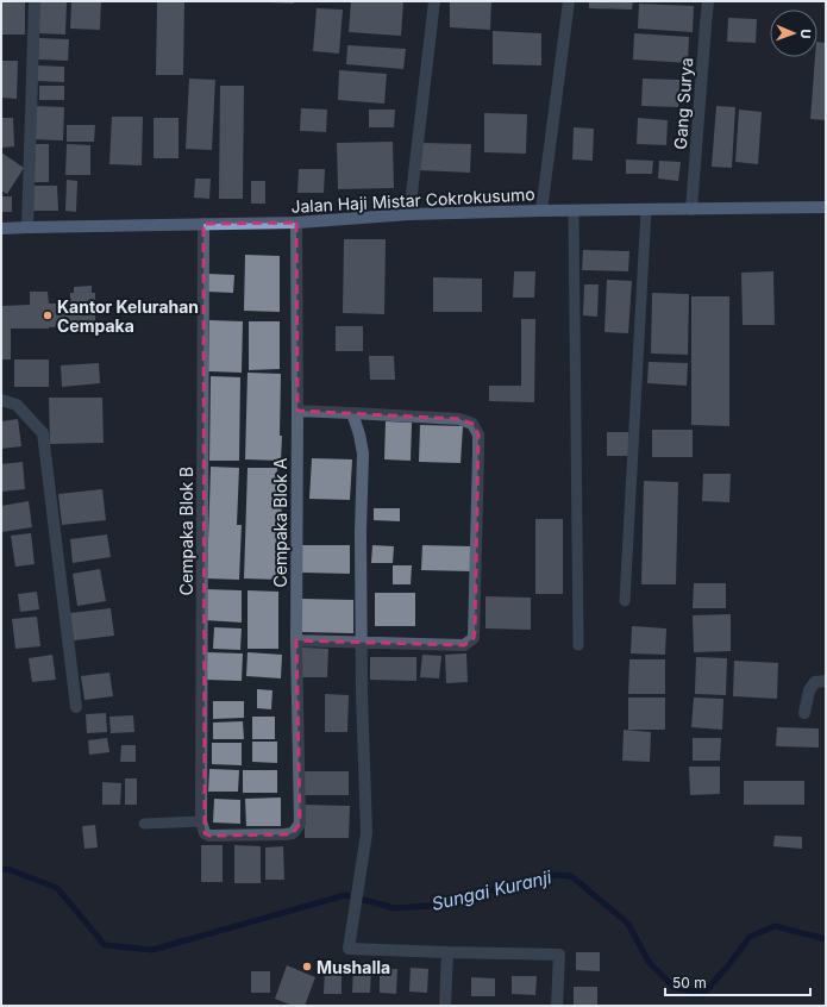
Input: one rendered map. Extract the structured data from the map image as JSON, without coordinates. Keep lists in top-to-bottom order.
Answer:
{
  "streets": {
    "main road": ["Jalan Haji Mistar Cokrokusumo"],
    "street": ["Gang Surya", "Cempaka Blok A", "Cempaka Blok B"]
  },
  "crossings": [
    ["Gang Surya", "Jalan Haji Mistar Cokrokusumo"],
    ["Jalan Haji Mistar Cokrokusumo", "Cempaka Blok A"],
    ["Jalan Haji Mistar Cokrokusumo", "Cempaka Blok B"],
    ["Cempaka Blok A", "Cempaka Blok B"]
  ],
  "water": ["Sungai Kuranji"],
  "places": ["Kantor Kelurahan Cempaka", "Mushalla"],
  "scale_bar": "50 m",
  "north": "right"
}
